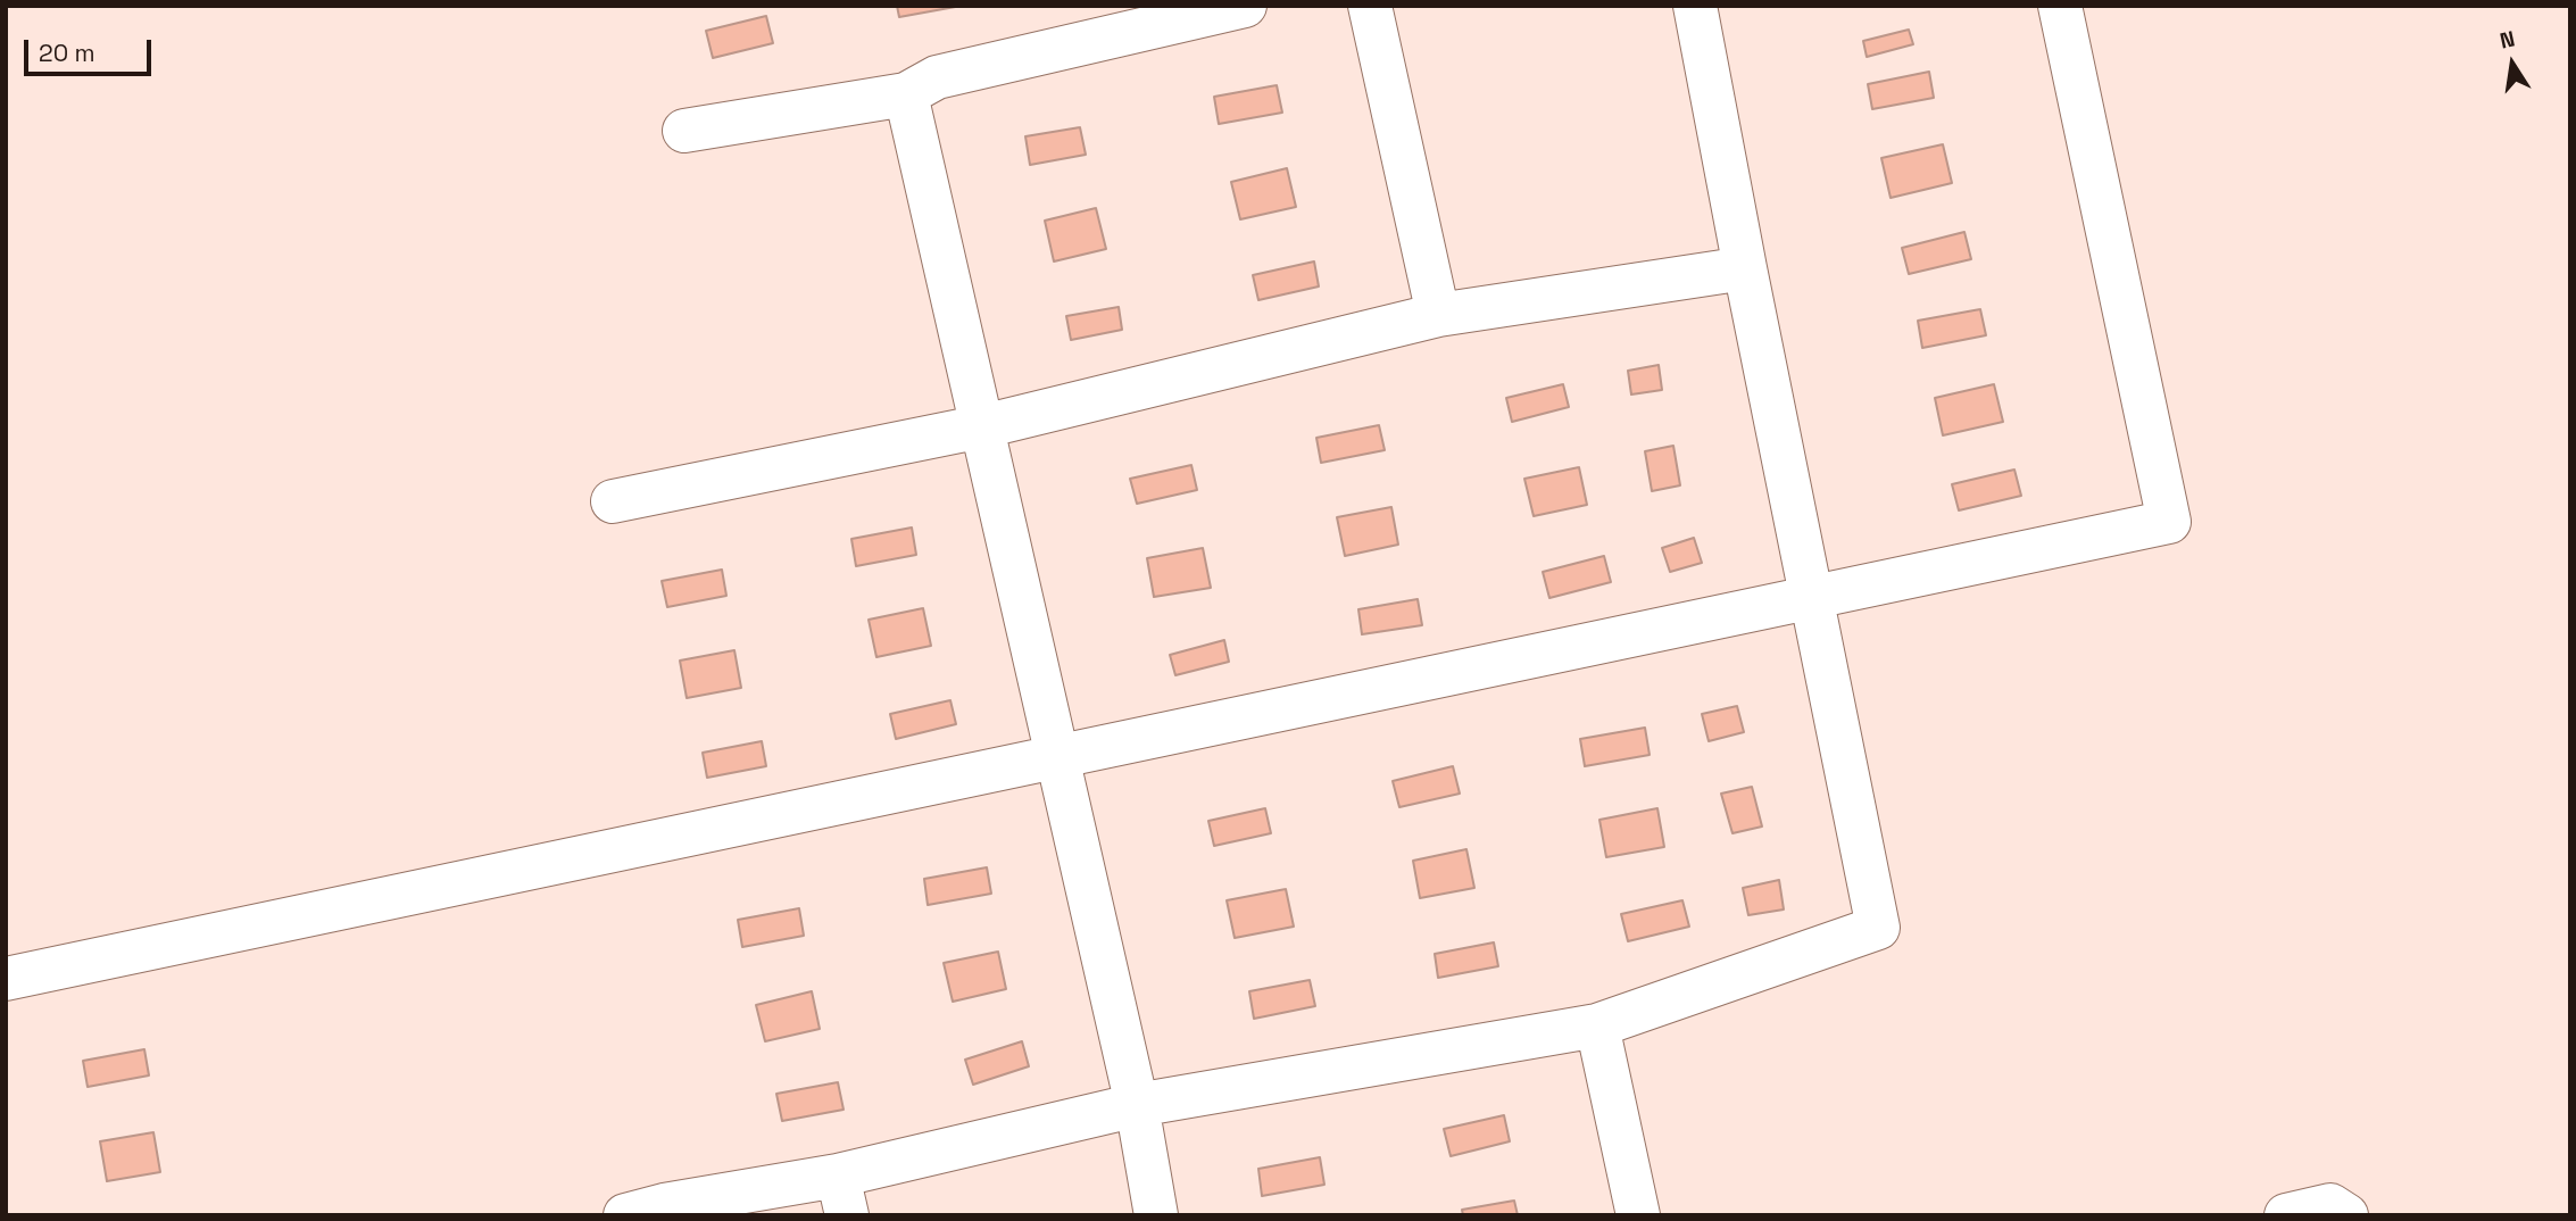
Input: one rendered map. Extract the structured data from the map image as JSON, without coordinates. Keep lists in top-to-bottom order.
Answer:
{
  "scale_bar": "20 m",
  "north": "top"
}
